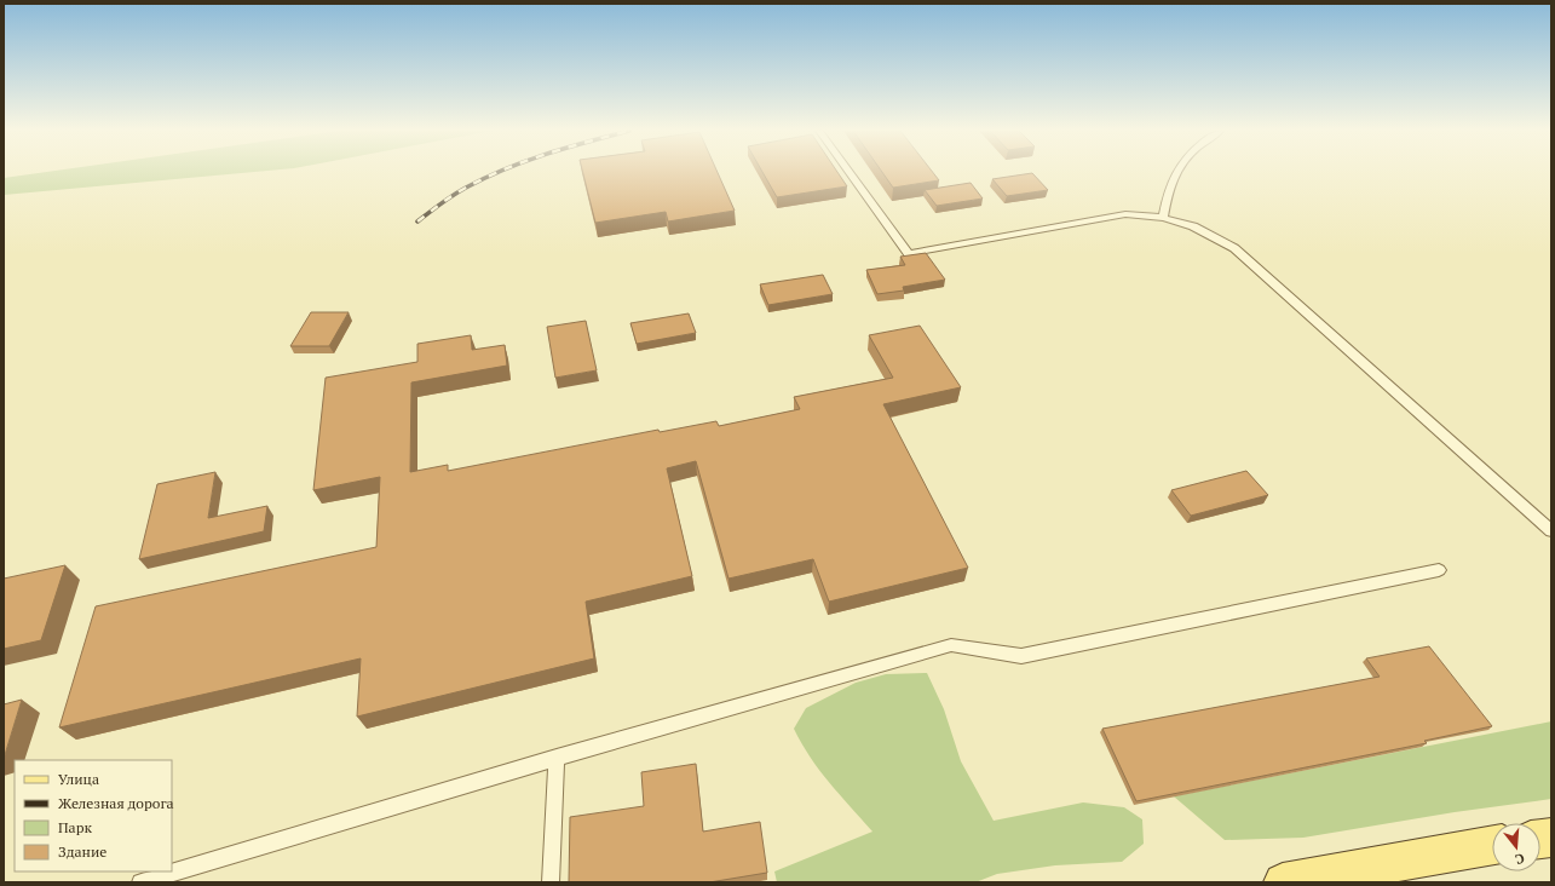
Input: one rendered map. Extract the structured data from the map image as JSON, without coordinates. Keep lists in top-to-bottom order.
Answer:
{
  "legend": [
    "Улица",
    "Железная дорога",
    "Парк",
    "Здание"
  ],
  "north": "bottom"
}
